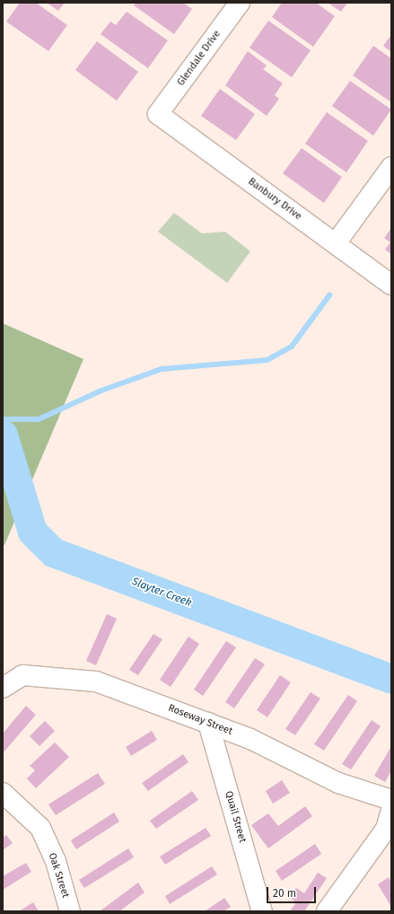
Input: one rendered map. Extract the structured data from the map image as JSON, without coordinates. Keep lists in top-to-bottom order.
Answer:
{
  "streets": {
    "street": [
      "Glendale Drive",
      "Banbury Drive",
      "Roseway Street",
      "Quail Street",
      "Oak Street"
    ]
  },
  "crossings": [
    ["Glendale Drive", "Banbury Drive"],
    ["Roseway Street", "Quail Street"]
  ],
  "water": ["Slayter Creek"],
  "scale_bar": "20 m"
}
